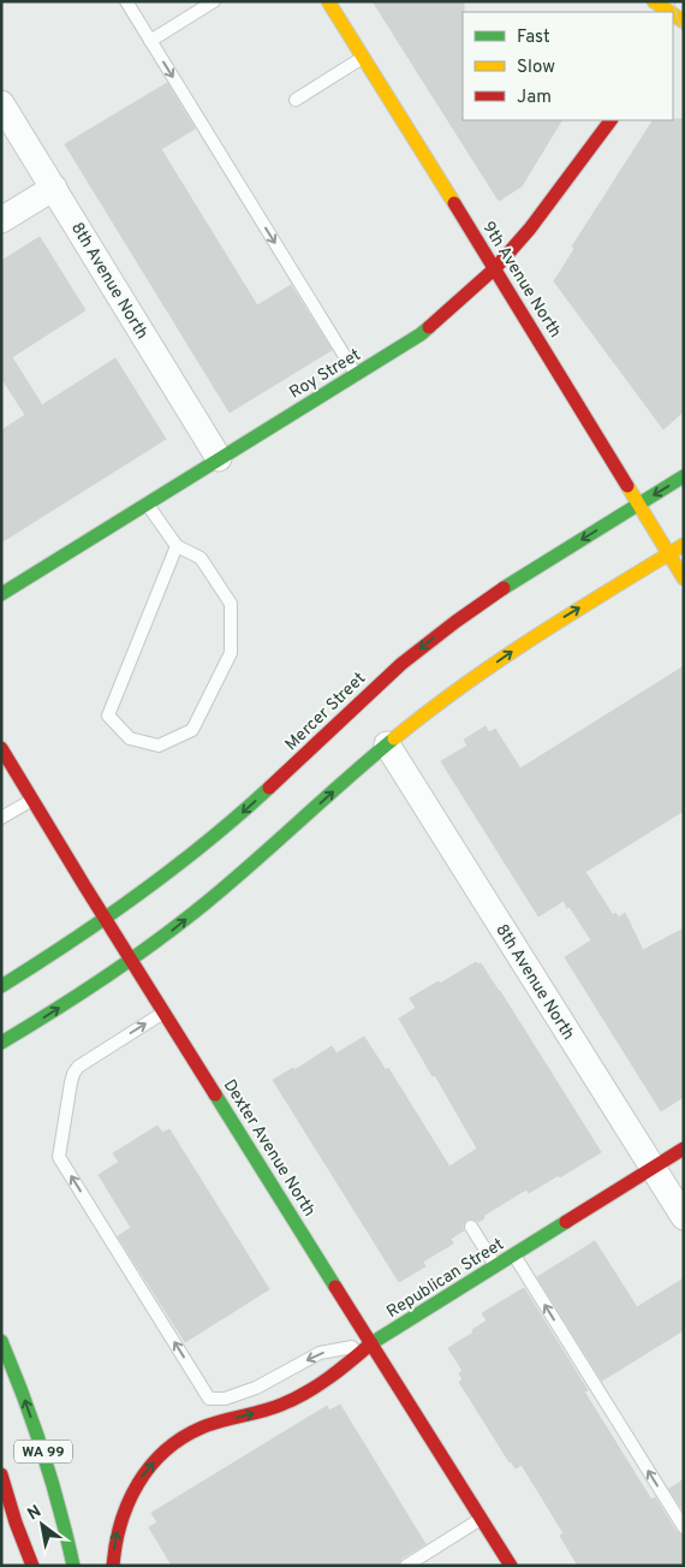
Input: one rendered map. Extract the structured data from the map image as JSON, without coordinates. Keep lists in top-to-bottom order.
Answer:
{
  "streets": {
    "main road": [
      "9th Avenue North",
      "Roy Street",
      "Mercer Street",
      "Dexter Avenue North",
      "Republican Street",
      "WA 99"
    ],
    "street": ["8th Avenue North"]
  },
  "crossings": [
    ["9th Avenue North", "Roy Street"],
    ["9th Avenue North", "Mercer Street"],
    ["8th Avenue North", "Roy Street"],
    ["8th Avenue North", "Republican Street"],
    ["Mercer Street", "Dexter Avenue North"],
    ["Dexter Avenue North", "Republican Street"]
  ],
  "legend": ["Fast", "Slow", "Jam"],
  "north": "top left"
}
